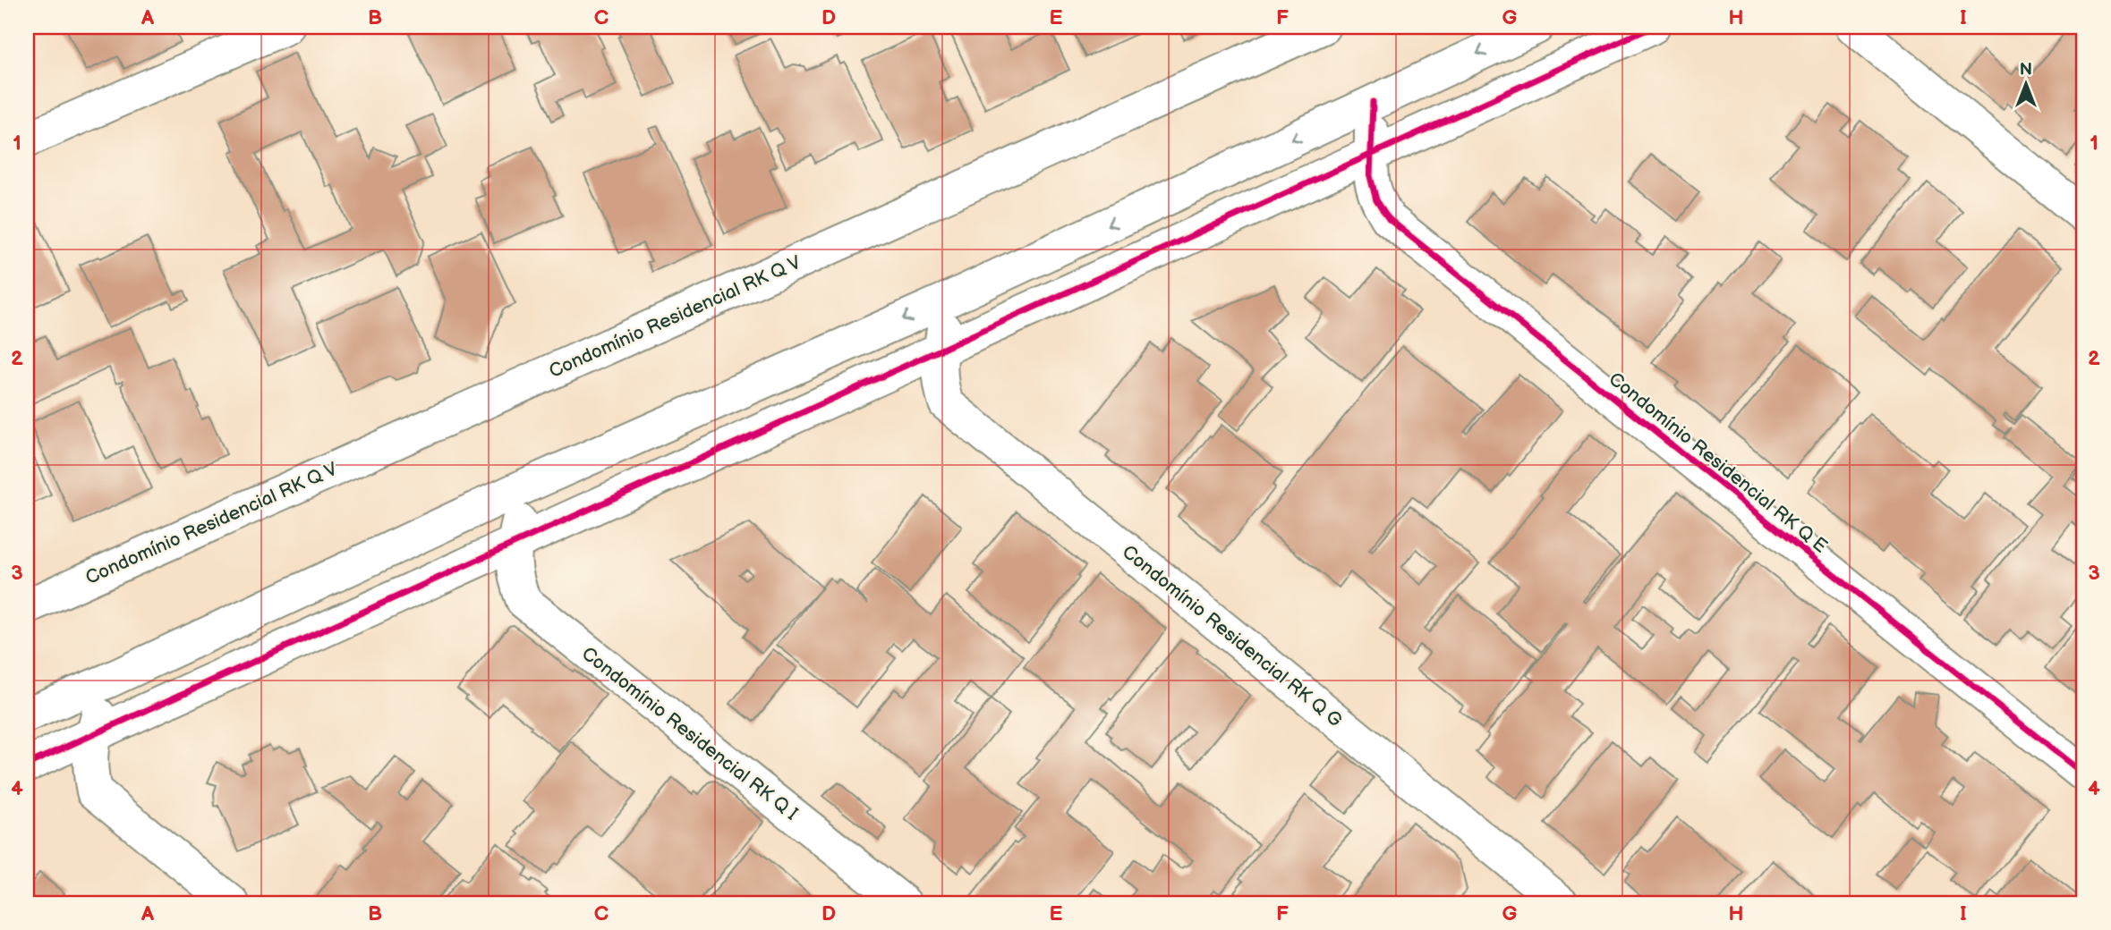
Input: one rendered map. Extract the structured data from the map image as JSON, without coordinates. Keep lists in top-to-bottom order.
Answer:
{
  "streets": {
    "street": [
      "Condomínio Residencial RK Q V",
      "Condomínio Residencial RK Q E",
      "Condomínio Residencial RK Q G",
      "Condomínio Residencial RK Q I"
    ]
  },
  "north": "top",
  "grid": {
    "columns": [
      "A",
      "B",
      "C",
      "D",
      "E",
      "F",
      "G",
      "H",
      "I"
    ],
    "rows": [
      "1",
      "2",
      "3",
      "4"
    ]
  }
}
